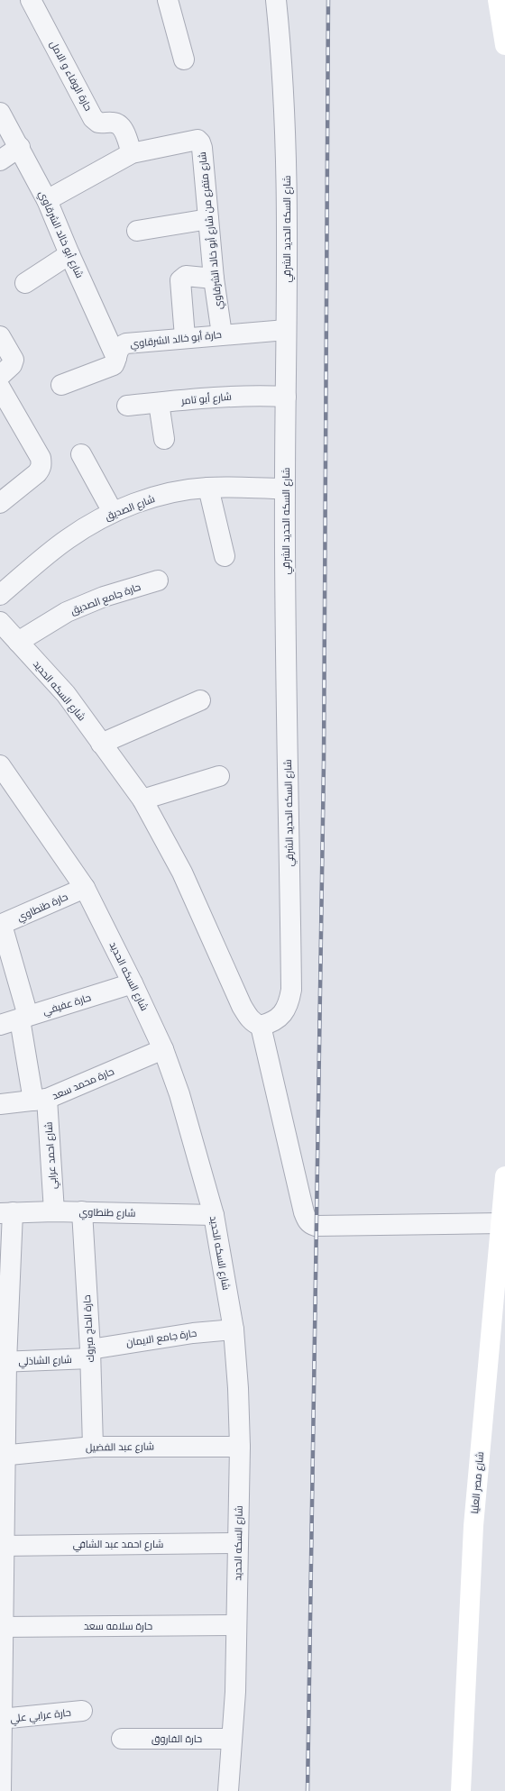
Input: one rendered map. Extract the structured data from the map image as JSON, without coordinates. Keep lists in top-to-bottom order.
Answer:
{
  "streets": {
    "street": [
      "حارة الوفاء و الامل",
      "شارع السكه الحديد الشرقي",
      "شارع متفرع من شارع أبو خالد الشرقاوي",
      "شارع أبو خالد الشرقاوي",
      "حارة أبو خالد الشرقاوي",
      "شارع أبو تامر",
      "شارع الصديق",
      "حارة جامع الصديق",
      "شارع السكه الحديد",
      "حارة طنطاوي",
      "حارة عفيفي",
      "حارة محمد سعد",
      "شارع احمد عرابي",
      "شارع طنطاوي",
      "حارة الحاج مبروك",
      "حارة جامع الايمان",
      "شارع الشاذلي",
      "شارع عبد الفضيل",
      "شارع مصر العليا",
      "شارع احمد عبد الشافي",
      "حارة سلامه سعد",
      "حارة عرابي علي",
      "حارة الفاروق"
    ]
  },
  "crossings": [
    ["حارة الوفاء و الامل", "شارع متفرع من شارع أبو خالد الشرقاوي"],
    ["شارع السكه الحديد الشرقي", "حارة أبو خالد الشرقاوي"],
    ["شارع السكه الحديد الشرقي", "شارع أبو تامر"],
    ["شارع السكه الحديد الشرقي", "شارع الصديق"],
    ["شارع السكه الحديد الشرقي", "شارع السكه الحديد"],
    ["شارع متفرع من شارع أبو خالد الشرقاوي", "شارع أبو خالد الشرقاوي"],
    ["شارع متفرع من شارع أبو خالد الشرقاوي", "حارة أبو خالد الشرقاوي"],
    ["شارع أبو خالد الشرقاوي", "حارة أبو خالد الشرقاوي"],
    ["حارة جامع الصديق", "شارع السكه الحديد"],
    ["شارع السكه الحديد", "حارة طنطاوي"],
    ["شارع السكه الحديد", "حارة عفيفي"],
    ["شارع السكه الحديد", "حارة محمد سعد"],
    ["شارع السكه الحديد", "شارع طنطاوي"],
    ["شارع السكه الحديد", "حارة جامع الايمان"],
    ["شارع السكه الحديد", "شارع عبد الفضيل"],
    ["شارع السكه الحديد", "شارع احمد عبد الشافي"],
    ["شارع السكه الحديد", "حارة سلامه سعد"],
    ["شارع السكه الحديد", "حارة الفاروق"],
    ["حارة طنطاوي", "شارع احمد عرابي"],
    ["حارة عفيفي", "شارع احمد عرابي"],
    ["حارة محمد سعد", "شارع احمد عرابي"],
    ["شارع احمد عرابي", "شارع طنطاوي"],
    ["شارع طنطاوي", "حارة الحاج مبروك"],
    ["حارة الحاج مبروك", "حارة جامع الايمان"],
    ["حارة الحاج مبروك", "شارع الشاذلي"],
    ["حارة الحاج مبروك", "شارع عبد الفضيل"],
    ["حارة جامع الايمان", "شارع الشاذلي"]
  ]
}
